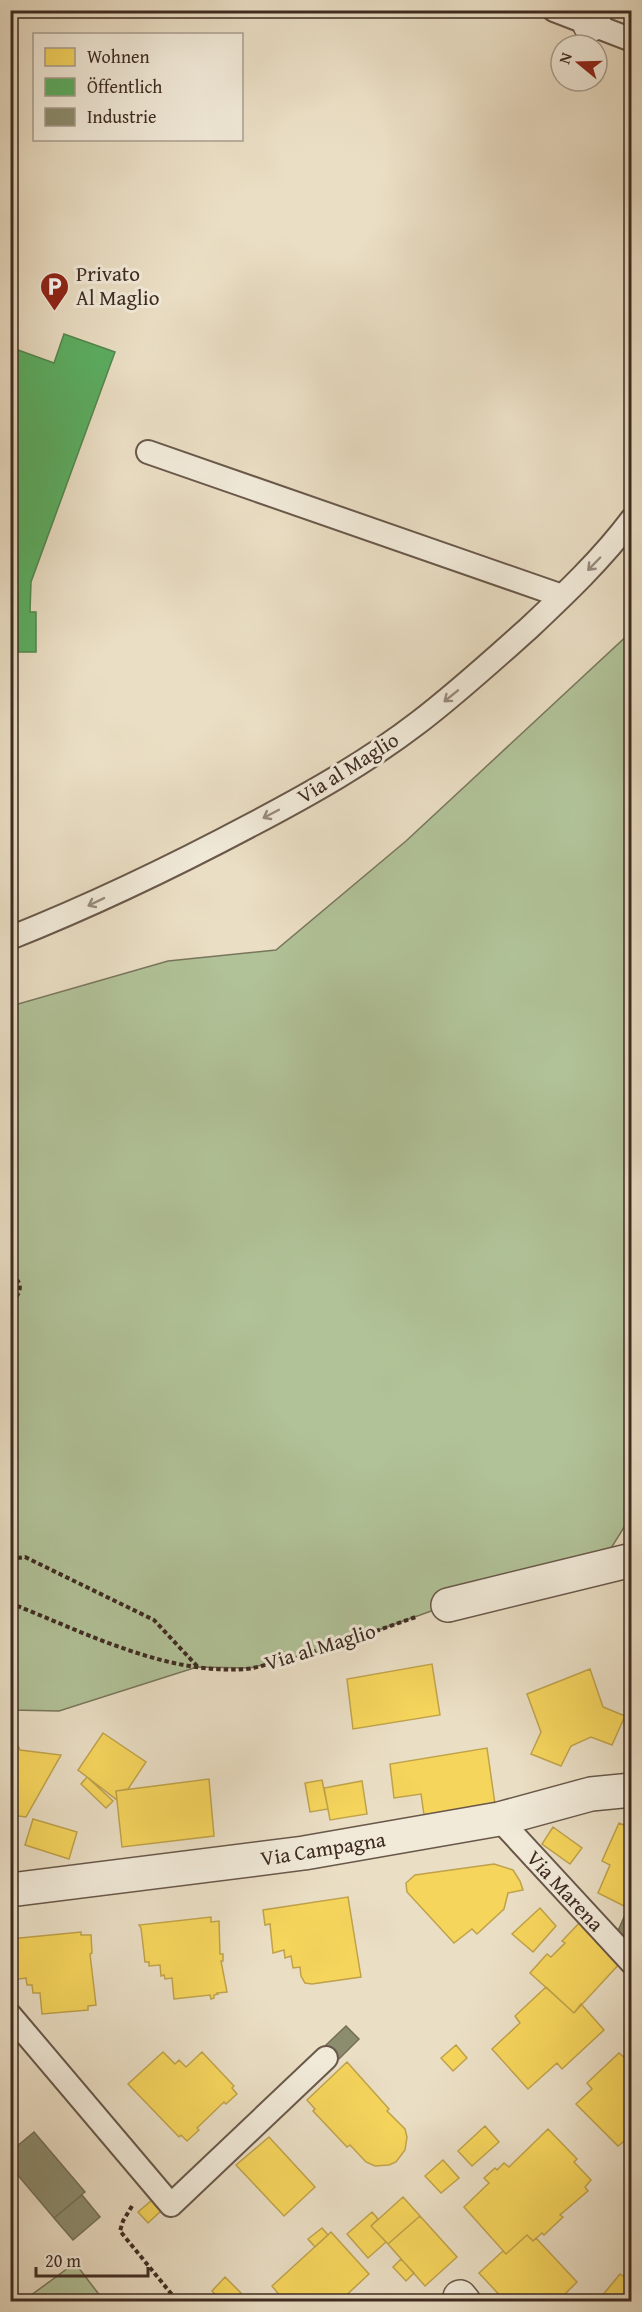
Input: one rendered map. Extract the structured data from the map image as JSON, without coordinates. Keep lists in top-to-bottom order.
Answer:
{
  "streets": {
    "street": ["Via Campagna"],
    "lane": ["Via al Maglio", "Via Marena"]
  },
  "crossings": [
    ["Via Campagna", "Via Marena"]
  ],
  "one_way": ["Via al Maglio"],
  "places": {
    "parking": ["Privato Al Maglio"]
  },
  "legend": ["Wohnen", "Öffentlich", "Industrie"],
  "scale_bar": "20 m",
  "north": "left"
}
